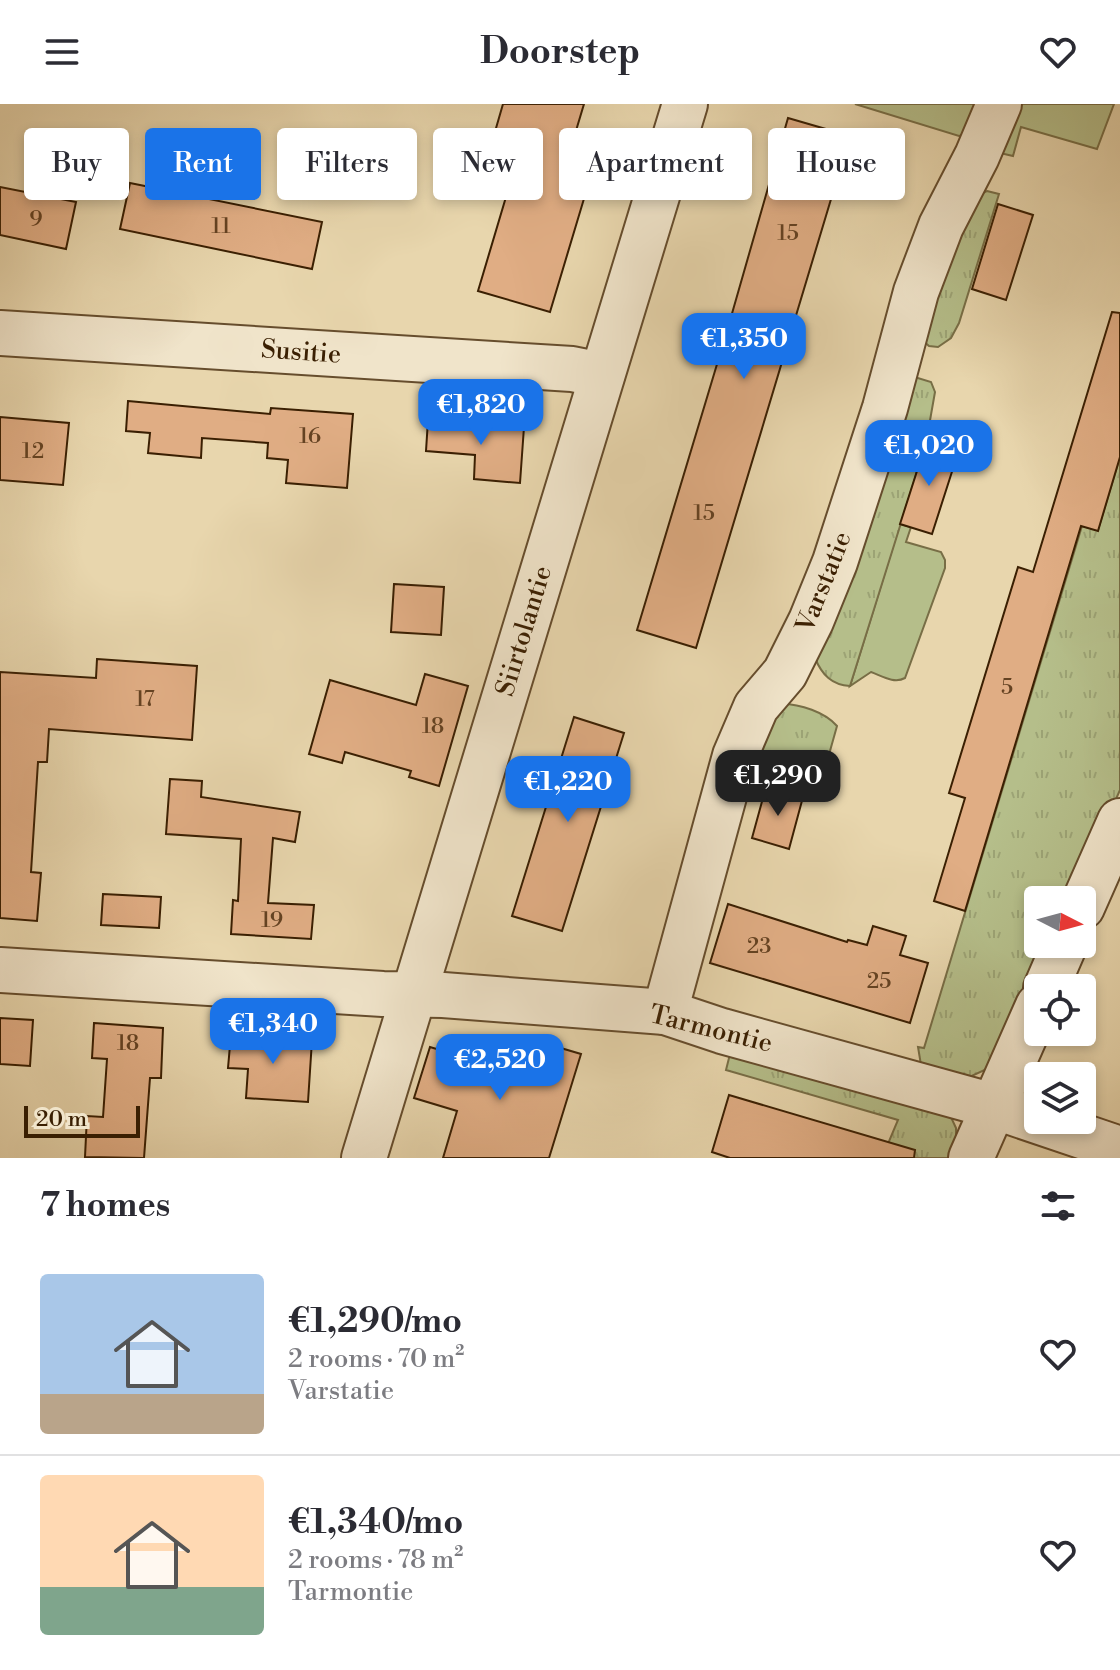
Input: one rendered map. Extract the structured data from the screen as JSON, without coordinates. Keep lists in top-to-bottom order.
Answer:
{
  "streets": {
    "street": [
      "Susitie",
      "Varstatie",
      "Siirtolantie",
      "Tarmontie"
    ]
  },
  "crossings": [
    ["Susitie", "Siirtolantie"],
    ["Varstatie", "Tarmontie"],
    ["Siirtolantie", "Tarmontie"]
  ],
  "house_numbers": [
    "9",
    "11",
    "15",
    "16",
    "12",
    "15",
    "5",
    "17",
    "18",
    "19",
    "23",
    "25",
    "18"
  ],
  "scale_bar": "20 m",
  "north": "right",
  "page": {
    "header": "Doorstep",
    "chip": [
      "Buy",
      "Rent",
      "Filters",
      "New",
      "Apartment",
      "House"
    ],
    "price": [
      "€1,350",
      "€1,820",
      "€1,020",
      "€1,290",
      "€1,220",
      "€1,340",
      "€2,520"
    ],
    "scale": "20 m",
    "heading": "7 homes",
    "list": [
      {
        "name": "€1,290/mo",
        "note": "2 rooms · 70 m² · Varstatie"
      },
      {
        "name": "€1,340/mo",
        "note": "2 rooms · 78 m² · Tarmontie"
      }
    ]
  }
}
